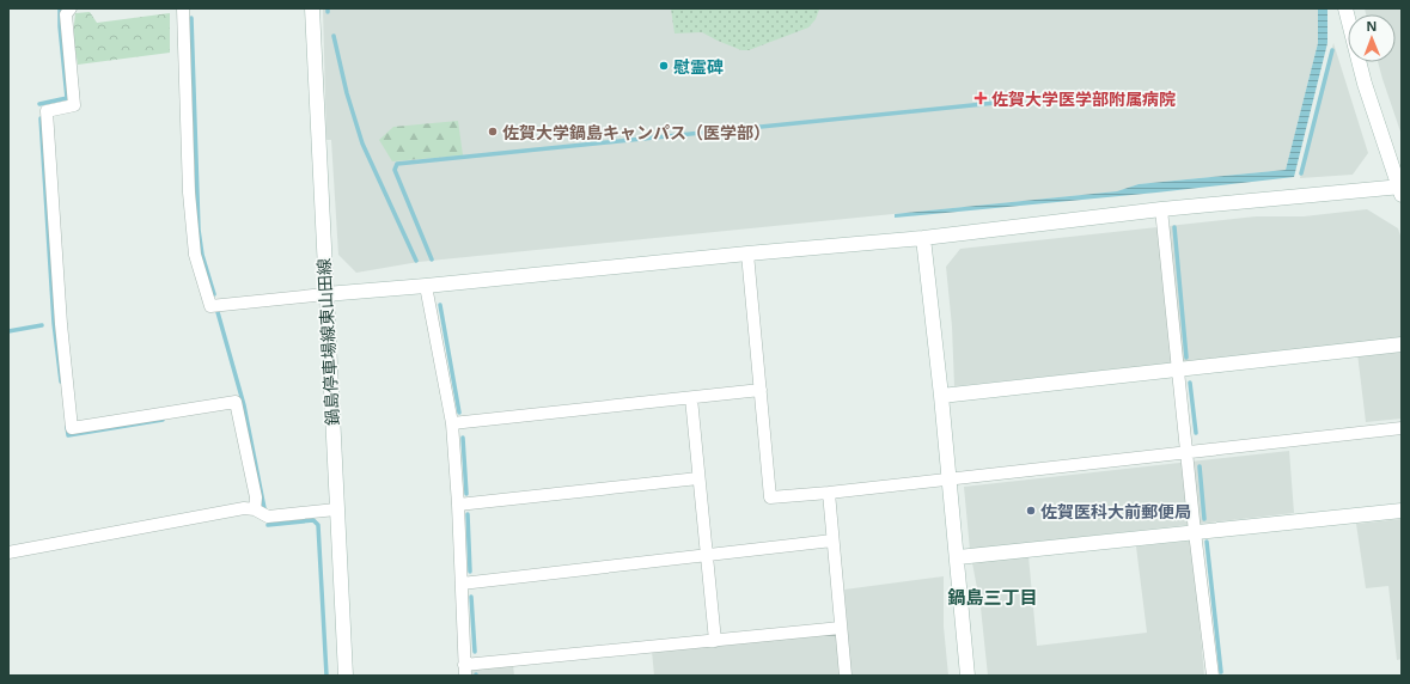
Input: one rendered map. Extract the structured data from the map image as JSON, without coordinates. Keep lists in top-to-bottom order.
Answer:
{
  "streets": {
    "street": ["鍋島停車場線東山田線"]
  },
  "districts": ["鍋島三丁目"],
  "places": {
    "other": ["慰霊碑", "佐賀大学鍋島キャンパス（医学部）", "佐賀医科大前郵便局"],
    "health": ["佐賀大学医学部附属病院"]
  },
  "north": "top"
}
